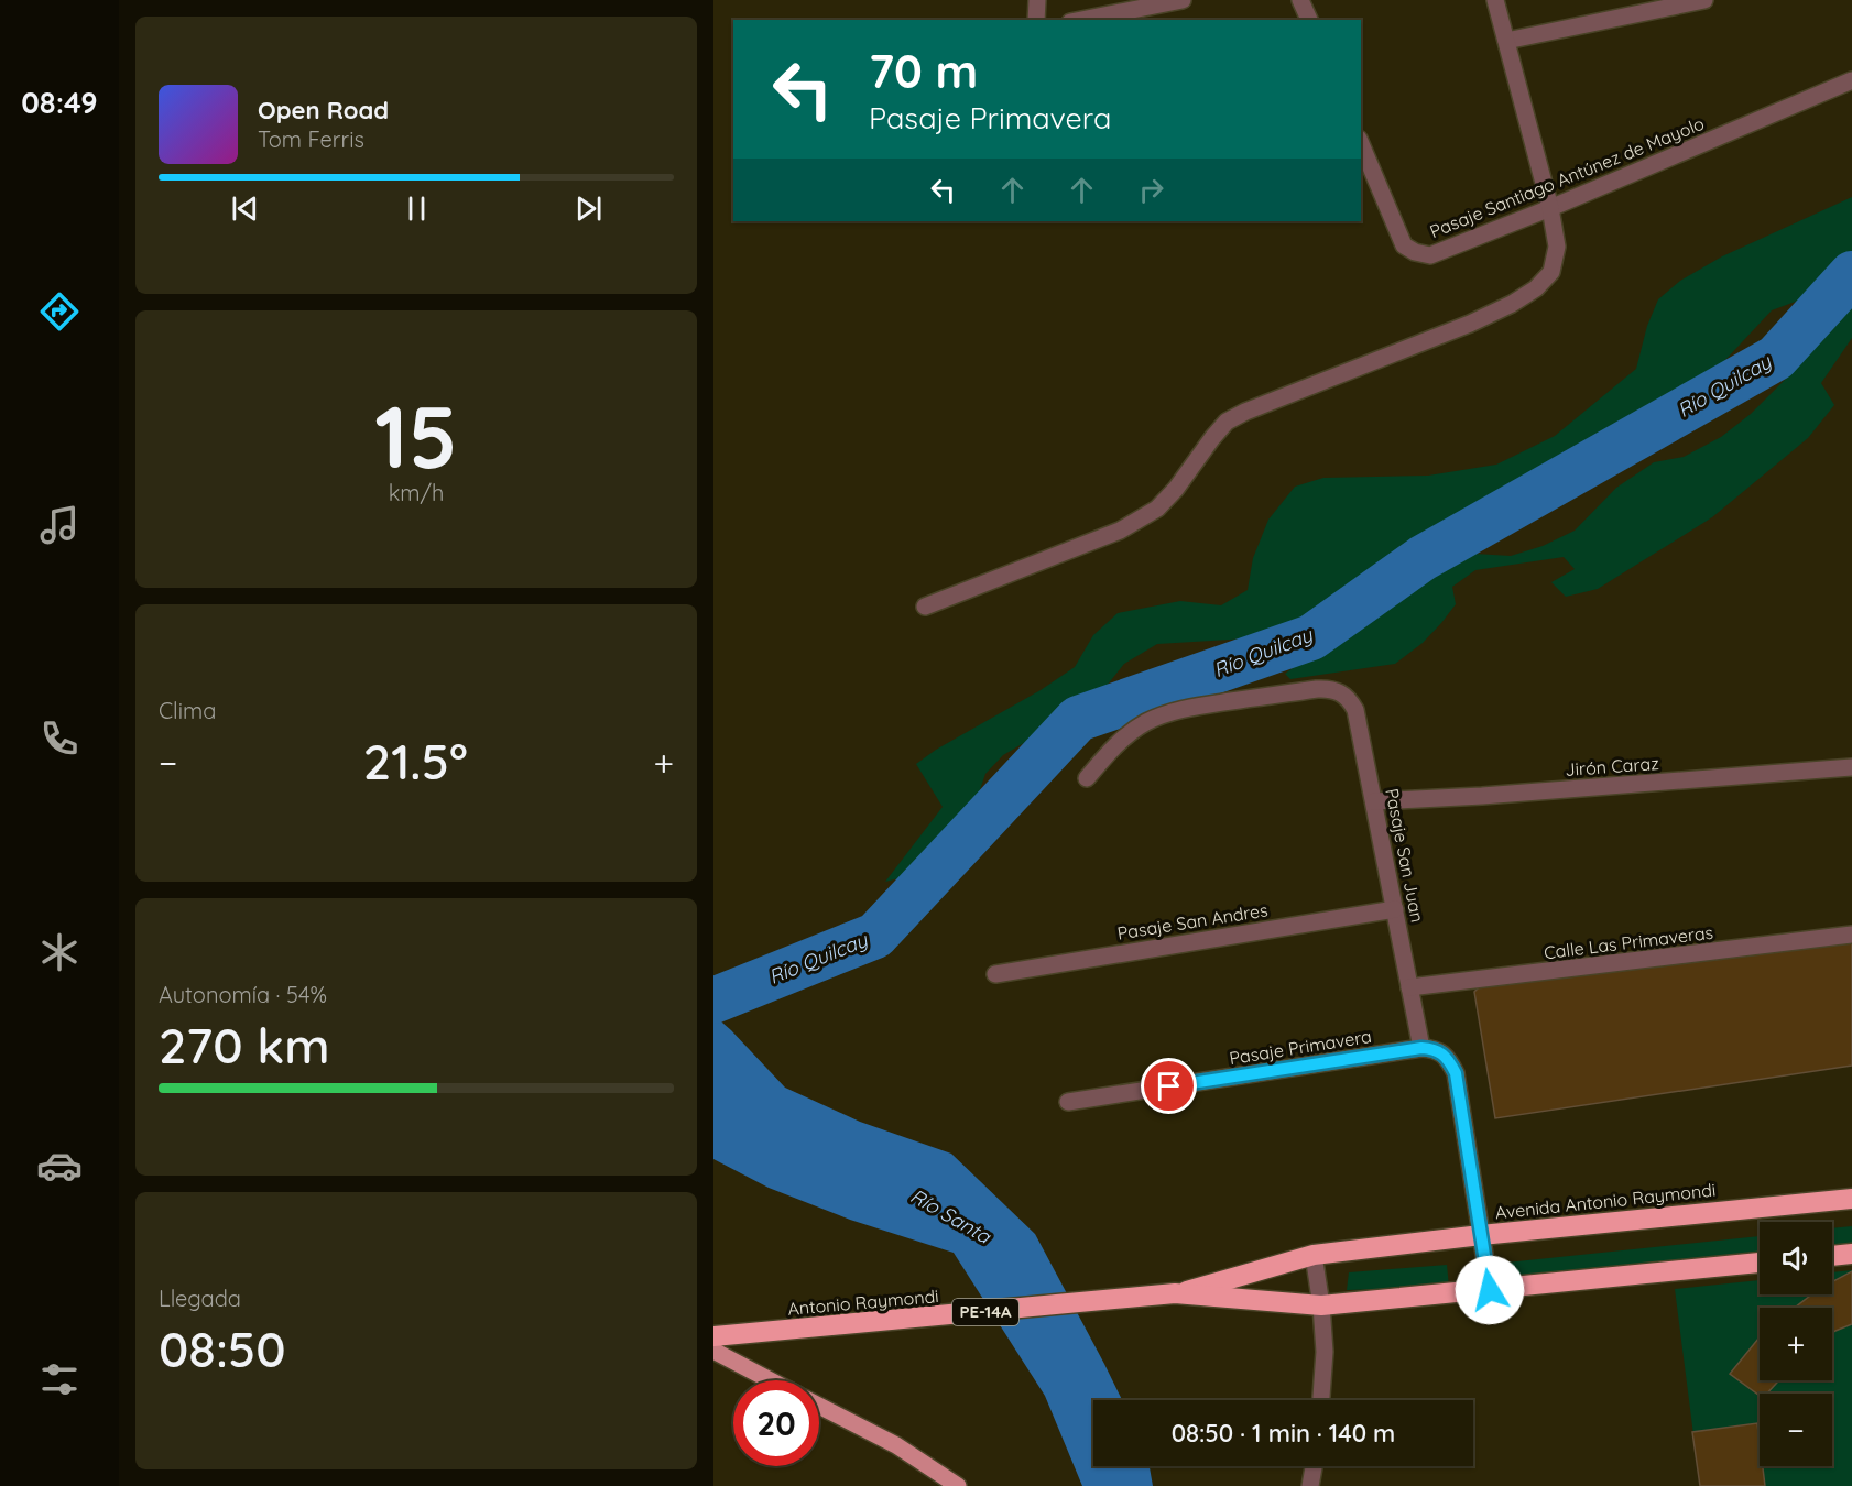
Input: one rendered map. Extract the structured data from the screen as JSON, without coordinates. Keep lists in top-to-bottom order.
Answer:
{
  "streets": {
    "highway": ["Avenida Antonio Raymondi", "Antonio Raymondi", "PE-14A"],
    "street": [
      "Pasaje Santiago Antúnez de Mayolo",
      "Jirón Caraz",
      "Pasaje San Juan",
      "Pasaje San Andres",
      "Calle Las Primaveras",
      "Pasaje Primavera"
    ]
  },
  "crossings": [
    ["Jirón Caraz", "Pasaje San Juan"],
    ["Pasaje San Juan", "Pasaje San Andres"],
    ["Pasaje San Juan", "Calle Las Primaveras"],
    ["Pasaje San Juan", "Pasaje Primavera"],
    ["Avenida Antonio Raymondi", "Antonio Raymondi"],
    ["Avenida Antonio Raymondi", "PE-14A"],
    ["Antonio Raymondi", "PE-14A"]
  ],
  "water": ["Río Quilcay", "Río Santa"],
  "page": {
    "tabs": "08:49",
    "turn": ["70 m", "Pasaje Primavera"],
    "song": ["Open Road", "Tom Ferris"],
    "tile": [
      ["15", "km/h"],
      "Clima",
      ["Autonomía · 54%", "270 km"],
      ["Llegada", "08:50"]
    ],
    "heat": ["−", "21.5°", "+"],
    "map_buttons": ["+", "−"],
    "limit": "20",
    "trip": "08:50 · 1 min · 140 m"
  }
}
